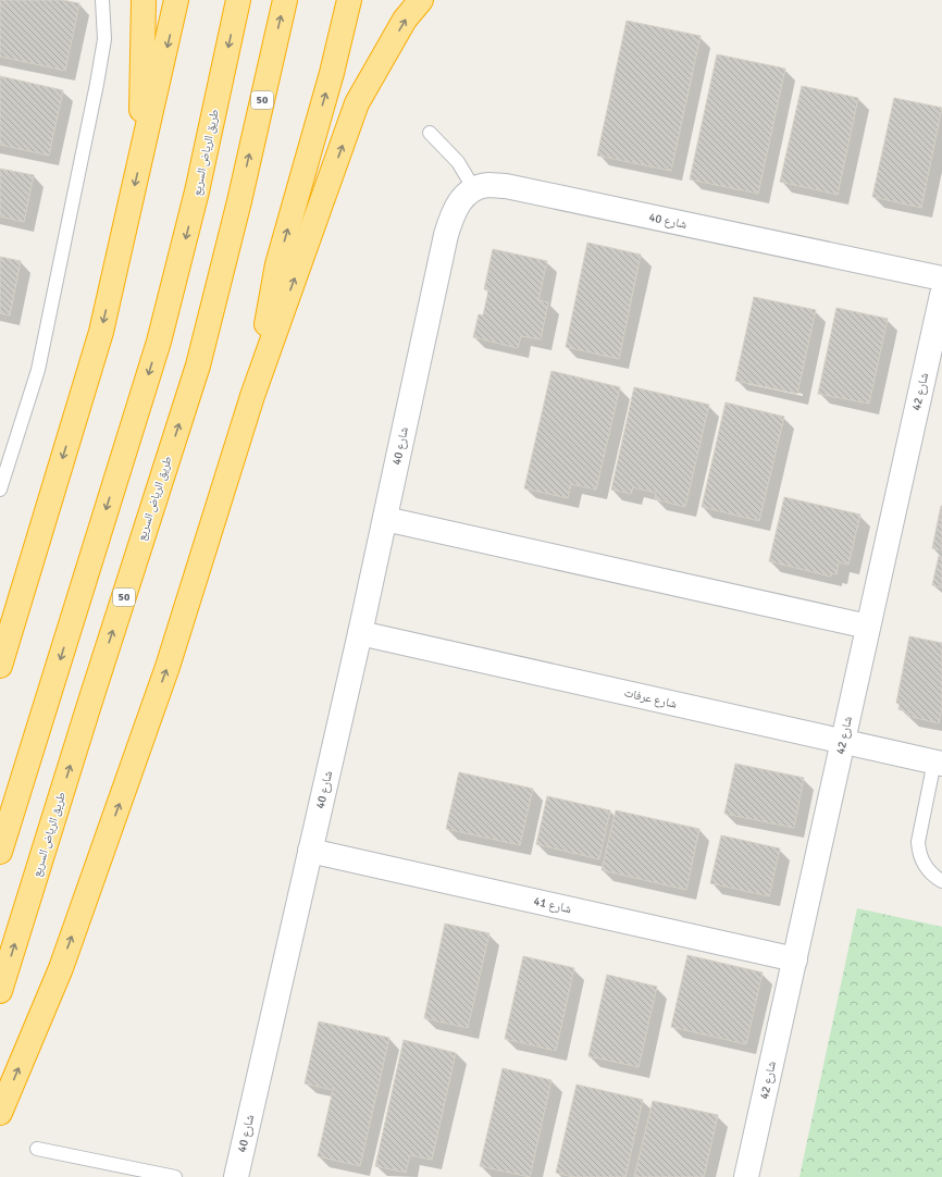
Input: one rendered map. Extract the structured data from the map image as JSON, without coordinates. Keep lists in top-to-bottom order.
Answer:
{
  "streets": {
    "highway": ["50", "طريق الرياض السريع"],
    "street": [
      "شارع 40",
      "شارع 42",
      "شارع عرفات",
      "شارع 41"
    ]
  },
  "crossings": [
    ["شارع 40", "شارع عرفات"],
    ["شارع 40", "شارع 41"],
    ["شارع 42", "شارع عرفات"],
    ["شارع 42", "شارع 41"]
  ]
}
